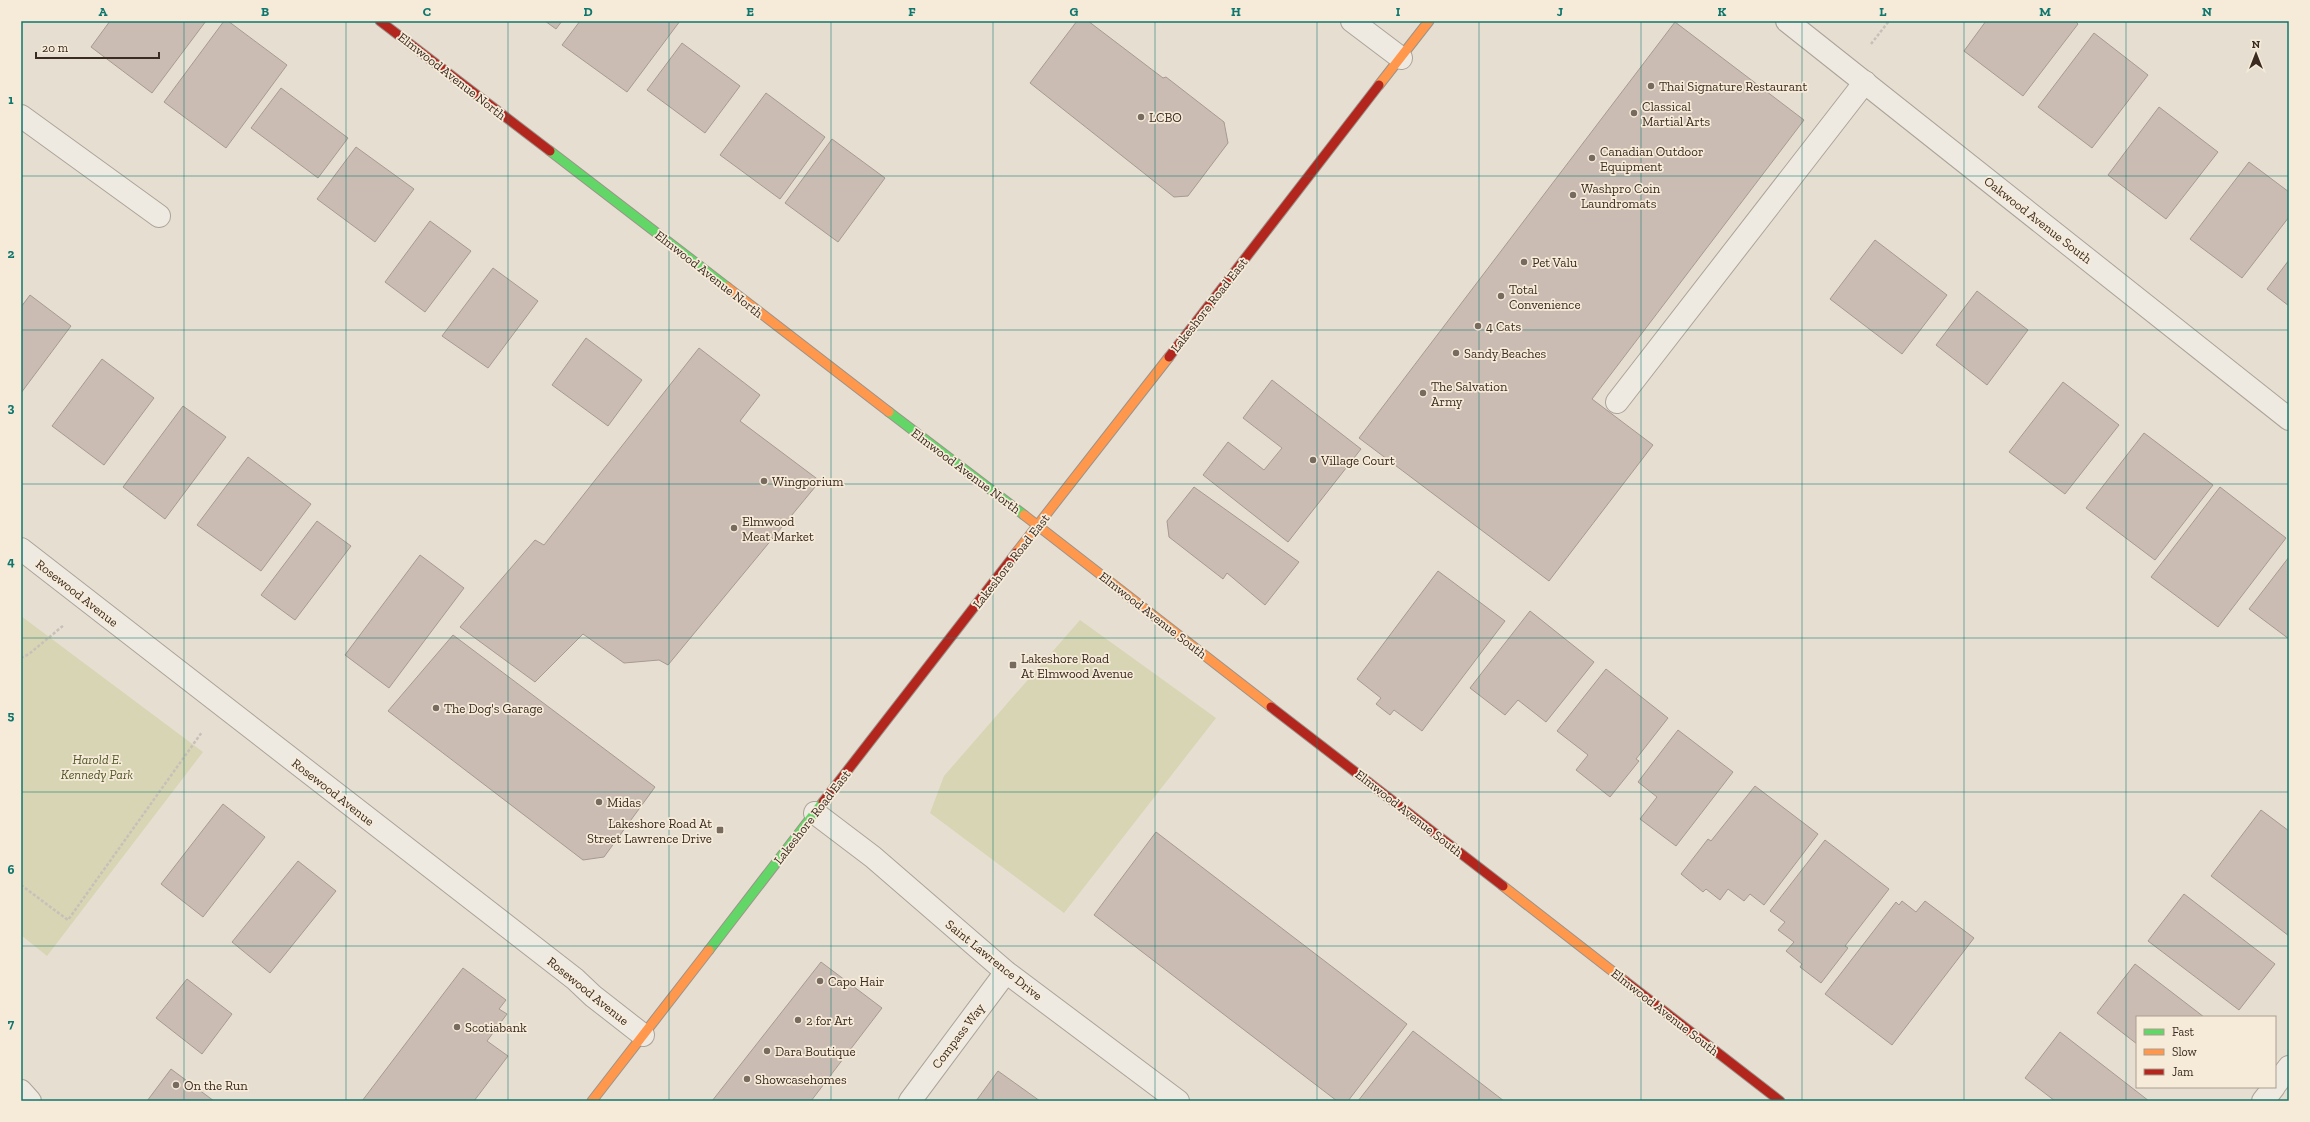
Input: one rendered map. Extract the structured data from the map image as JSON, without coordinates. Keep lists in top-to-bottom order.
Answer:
{
  "streets": {
    "street": [
      "Elmwood Avenue North",
      "Oakwood Avenue South",
      "Lakeshore Road East",
      "Rosewood Avenue",
      "Elmwood Avenue South",
      "Saint Lawrence Drive",
      "Compass Way"
    ]
  },
  "crossings": [
    ["Elmwood Avenue North", "Lakeshore Road East"],
    ["Elmwood Avenue North", "Elmwood Avenue South"],
    ["Lakeshore Road East", "Rosewood Avenue"],
    ["Lakeshore Road East", "Elmwood Avenue South"],
    ["Lakeshore Road East", "Saint Lawrence Drive"],
    ["Saint Lawrence Drive", "Compass Way"]
  ],
  "parks": ["Harold E. Kennedy Park"],
  "places": {
    "other": [
      "Thai Signature Restaurant",
      "Classical Martial Arts",
      "LCBO",
      "Canadian Outdoor Equipment",
      "Washpro Coin Laundromats",
      "Pet Valu",
      "Total Convenience",
      "4 Cats",
      "Sandy Beaches",
      "The Salvation Army",
      "Village Court",
      "Wingporium",
      "Elmwood Meat Market",
      "The Dog's Garage",
      "Midas",
      "Capo Hair",
      "2 for Art",
      "Scotiabank",
      "Dara Boutique",
      "Showcasehomes",
      "On the Run"
    ],
    "transit": ["Lakeshore Road At Elmwood Avenue", "Lakeshore Road At Street Lawrence Drive"]
  },
  "legend": ["Fast", "Slow", "Jam"],
  "scale_bar": "20 m",
  "north": "top",
  "grid": {
    "columns": [
      "A",
      "B",
      "C",
      "D",
      "E",
      "F",
      "G",
      "H",
      "I",
      "J",
      "K",
      "L",
      "M",
      "N"
    ],
    "rows": [
      "1",
      "2",
      "3",
      "4",
      "5",
      "6",
      "7"
    ]
  }
}
